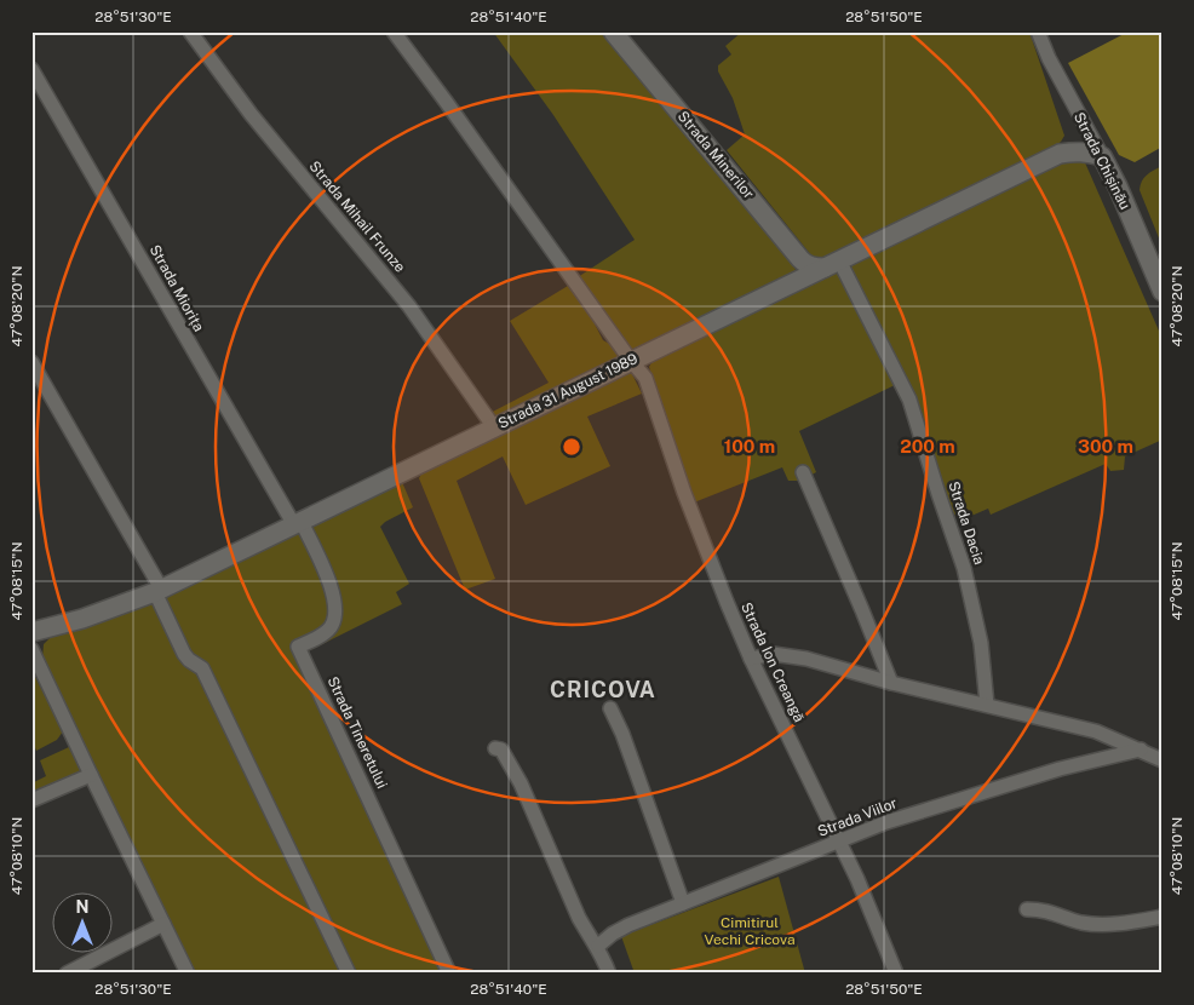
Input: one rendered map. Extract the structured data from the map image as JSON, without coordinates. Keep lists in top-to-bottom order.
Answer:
{
  "streets": {
    "street": [
      "Strada Minerilor",
      "Strada Chișinău",
      "Strada Mihail Frunze",
      "Strada Miorița",
      "Strada 31 August 1989",
      "Strada Dacia",
      "Strada Ion Creangă",
      "Strada Tineretului",
      "Strada Viilor"
    ]
  },
  "crossings": [
    ["Strada Minerilor", "Strada 31 August 1989"],
    ["Strada Minerilor", "Strada Dacia"],
    ["Strada Chișinău", "Strada 31 August 1989"],
    ["Strada Mihail Frunze", "Strada 31 August 1989"],
    ["Strada Miorița", "Strada 31 August 1989"],
    ["Strada Miorița", "Strada Tineretului"],
    ["Strada 31 August 1989", "Strada Dacia"],
    ["Strada 31 August 1989", "Strada Ion Creangă"],
    ["Strada 31 August 1989", "Strada Tineretului"],
    ["Strada Ion Creangă", "Strada Viilor"]
  ],
  "districts": ["CRICOVA"],
  "parks": ["Cimitirul Vechi Cricova"],
  "north": "top",
  "coordinates": [
    "28°51'30\"E",
    "28°51'40\"E",
    "28°51'50\"E",
    "47°08'20\"N",
    "47°08'15\"N",
    "47°08'10\"N"
  ],
  "rings": ["100 m", "200 m", "300 m"]
}
